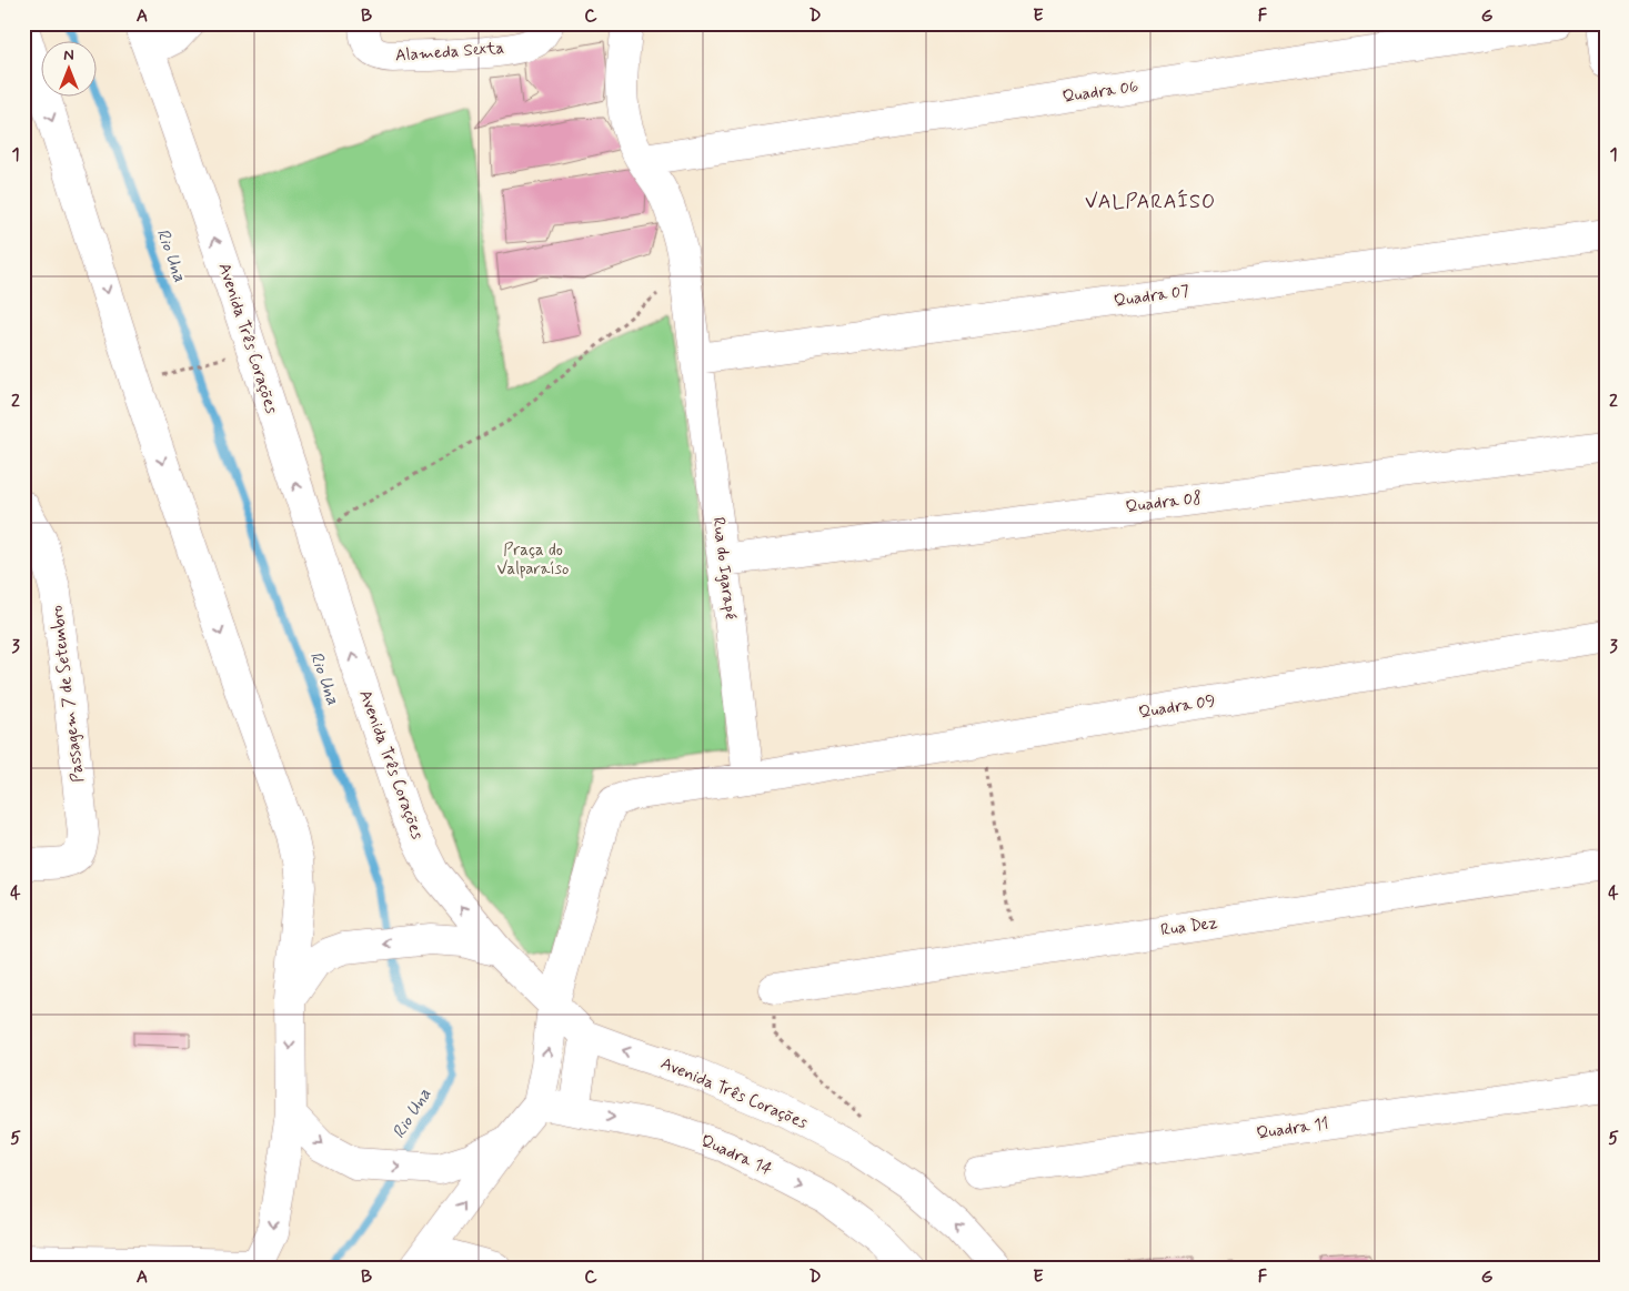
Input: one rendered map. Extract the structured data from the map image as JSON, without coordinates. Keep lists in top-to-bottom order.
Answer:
{
  "streets": {
    "street": [
      "Alameda Sexta",
      "Quadra 06",
      "Quadra 07",
      "Avenida Três Corações",
      "Quadra 08",
      "Rua do Igarapé",
      "Passagem 7 de Setembro",
      "Quadra 09",
      "Rua Dez",
      "Quadra 11",
      "Quadra 14"
    ]
  },
  "crossings": [
    ["Quadra 06", "Rua do Igarapé"],
    ["Quadra 07", "Rua do Igarapé"],
    ["Quadra 08", "Rua do Igarapé"],
    ["Rua do Igarapé", "Quadra 09"]
  ],
  "one_way": ["Quadra 14"],
  "districts": ["VALPARAÍSO"],
  "water": ["Rio Una"],
  "parks": ["Praça do Valparaíso"],
  "north": "top",
  "grid": {
    "columns": [
      "A",
      "B",
      "C",
      "D",
      "E",
      "F",
      "G"
    ],
    "rows": [
      "1",
      "2",
      "3",
      "4",
      "5"
    ]
  }
}
